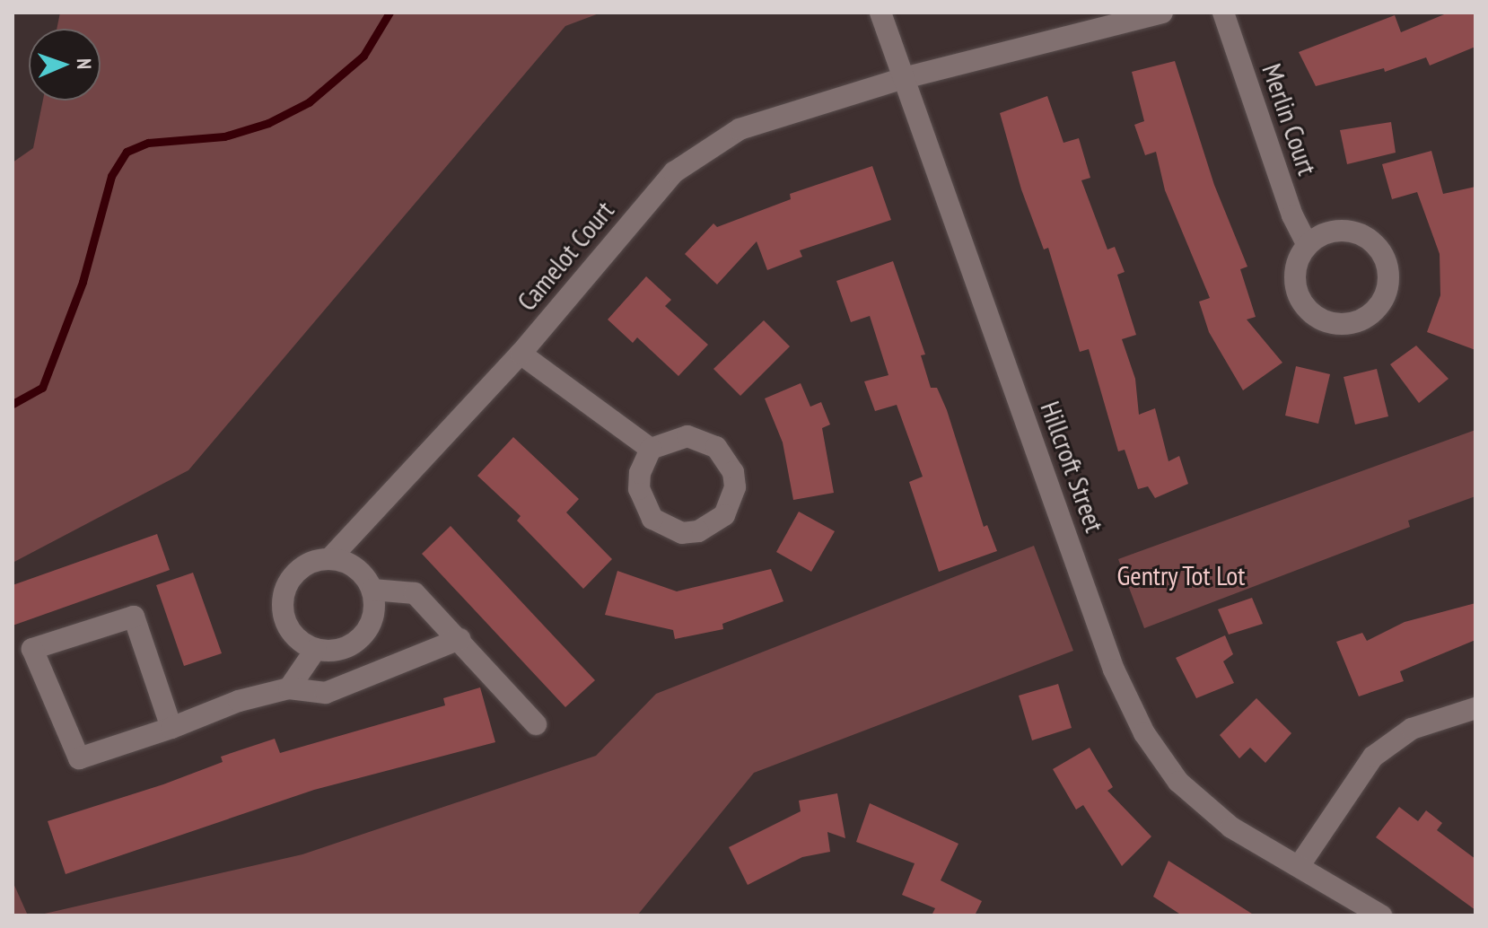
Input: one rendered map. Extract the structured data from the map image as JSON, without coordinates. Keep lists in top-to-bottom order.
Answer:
{
  "streets": {
    "street": ["Merlin Court", "Camelot Court", "Hillcroft Street"]
  },
  "crossings": [
    ["Camelot Court", "Hillcroft Street"]
  ],
  "parks": ["Gentry Tot Lot"],
  "north": "right"
}
